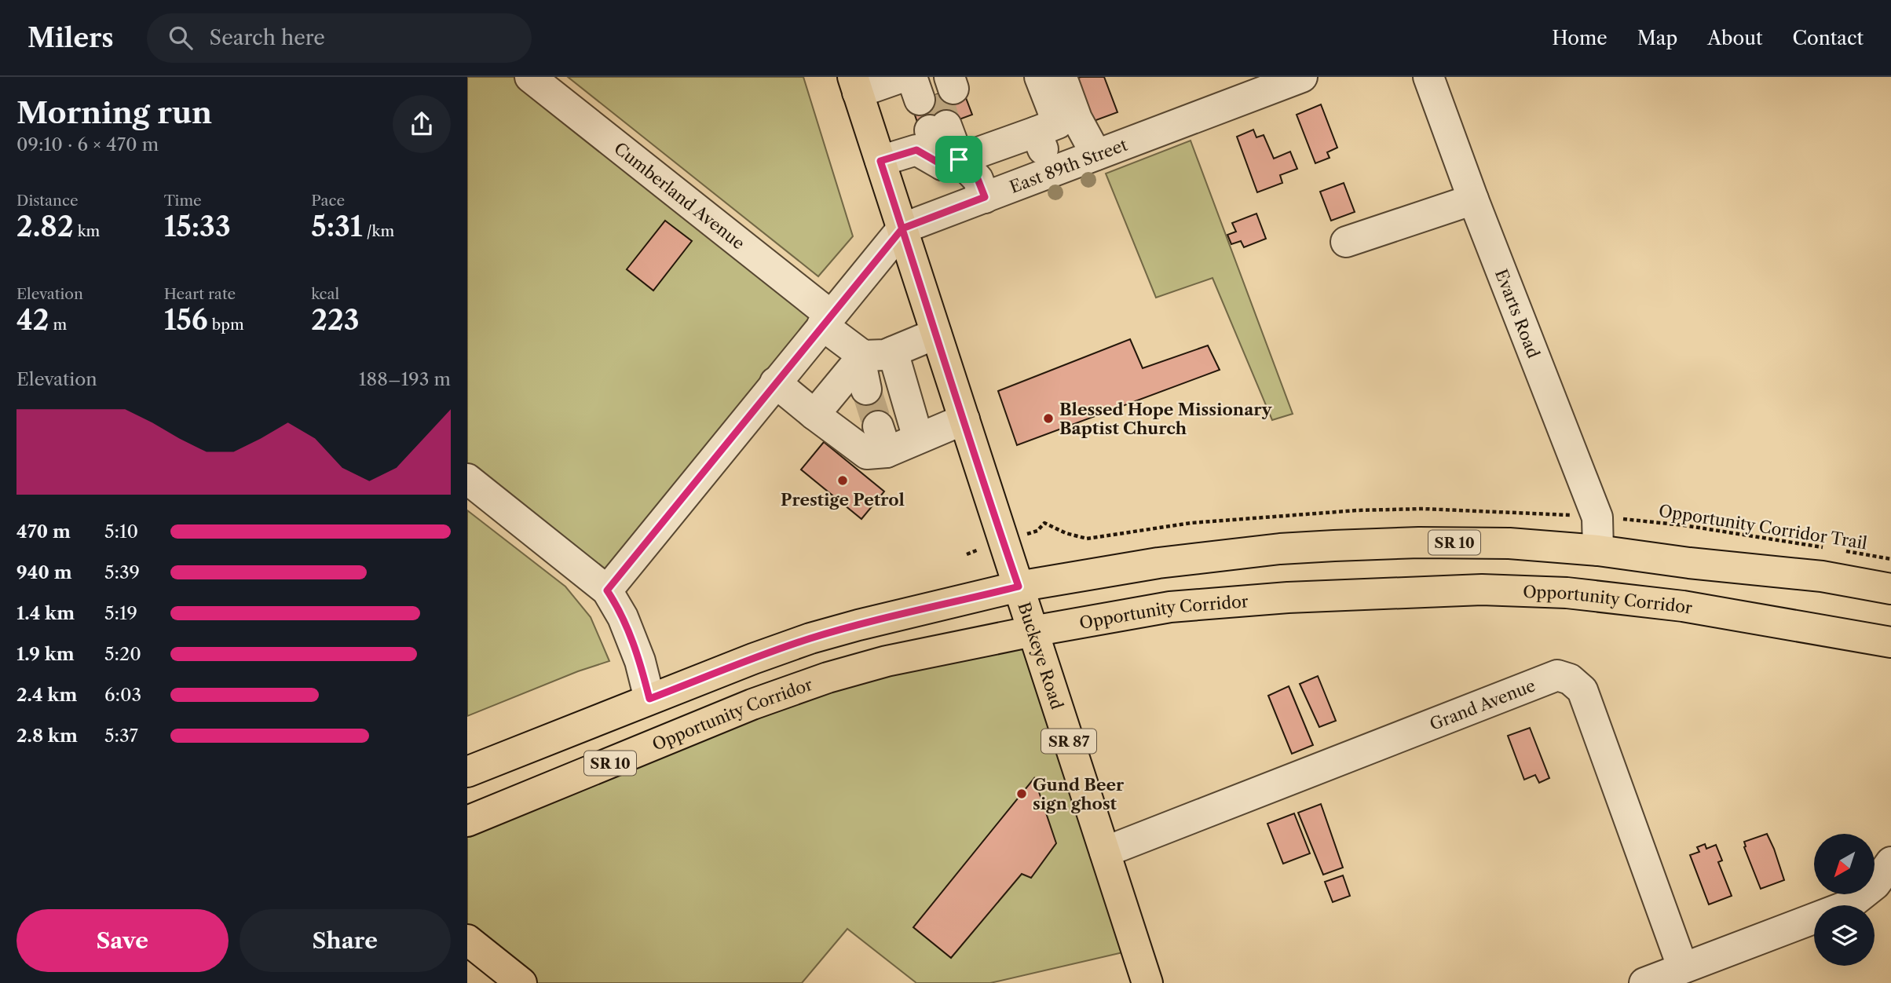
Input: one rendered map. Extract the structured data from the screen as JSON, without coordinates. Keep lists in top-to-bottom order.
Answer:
{
  "streets": {
    "main road": [
      "SR 10",
      "Opportunity Corridor",
      "Buckeye Road",
      "SR 87"
    ],
    "street": [
      "East 89th Street",
      "Cumberland Avenue",
      "Evarts Road",
      "Grand Avenue"
    ],
    "path": ["Opportunity Corridor Trail"]
  },
  "crossings": [
    ["East 89th Street", "Cumberland Avenue"],
    ["East 89th Street", "Buckeye Road"],
    ["Evarts Road", "SR 10"],
    ["SR 10", "Buckeye Road"],
    ["Opportunity Corridor", "Buckeye Road"],
    ["Buckeye Road", "Grand Avenue"]
  ],
  "places": ["Blessed Hope Missionary Baptist Church", "Prestige Petrol", "Gund Beer sign ghost"],
  "north": "bottom left",
  "page": {
    "header": "Milers",
    "search": "Search here",
    "nav": [
      "Home",
      "Map",
      "About",
      "Contact"
    ],
    "heading": ["Morning run", "09:10 · 6 × 470 m"],
    "stats": [
      ["Distance", "2.82 km"],
      ["Time", "15:33"],
      ["Pace", "5:31 /km"],
      ["Elevation", "42 m"],
      ["Heart rate", "156 bpm"],
      ["kcal", "223"]
    ],
    "chart": ["Elevation", "188–193 m"],
    "list": [
      {
        "name": "470 m",
        "note": "5:10"
      },
      {
        "name": "940 m",
        "note": "5:39"
      },
      {
        "name": "1.4 km",
        "note": "5:19"
      },
      {
        "name": "1.9 km",
        "note": "5:20"
      },
      {
        "name": "2.4 km",
        "note": "6:03"
      },
      {
        "name": "2.8 km",
        "note": "5:37"
      }
    ],
    "buttons": ["Save", "Share"]
  }
}
